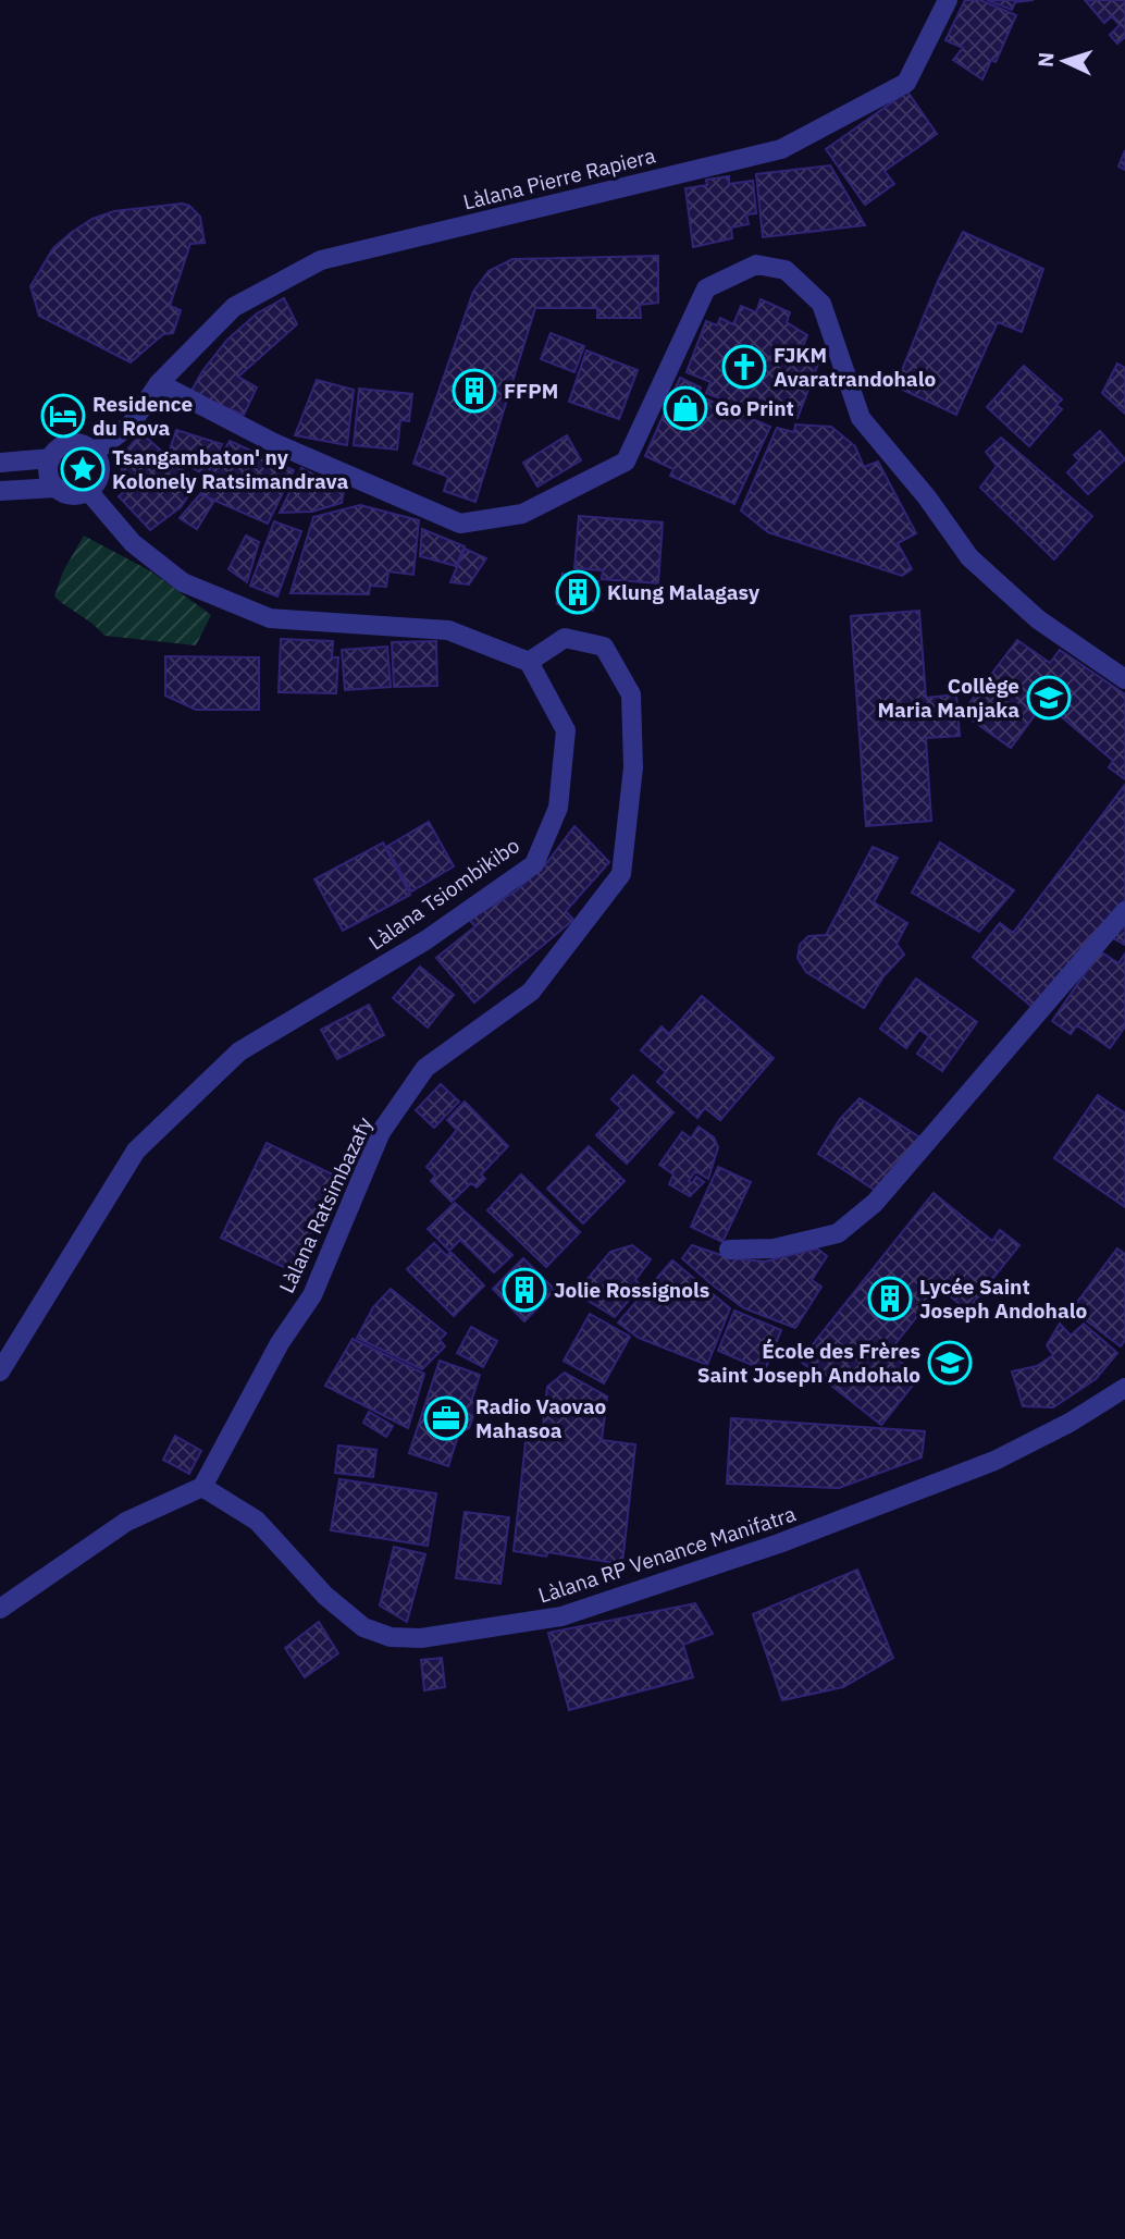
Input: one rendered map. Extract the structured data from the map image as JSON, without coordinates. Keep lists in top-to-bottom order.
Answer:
{
  "streets": {
    "street": [
      "Làlana Pierre Rapiera",
      "Làlana Tsiombikibo",
      "Làlana Ratsimbazafy",
      "Làlana RP Venance Manifatra"
    ]
  },
  "crossings": [
    ["Làlana Tsiombikibo", "Làlana Ratsimbazafy"],
    ["Làlana Ratsimbazafy", "Làlana RP Venance Manifatra"]
  ],
  "places": {
    "church": ["FJKM Avaratrandohalo"],
    "building": [
      "FFPM",
      "Klung Malagasy",
      "Jolie Rossignols",
      "Lycée Saint Joseph Andohalo"
    ],
    "shop": ["Go Print"],
    "hotel": ["Residence du Rova"],
    "place": ["Tsangambaton' ny Kolonely Ratsimandrava"],
    "school or university": ["Collège Maria Manjaka", "École des Frères Saint Joseph Andohalo"],
    "office": ["Radio Vaovao Mahasoa"]
  },
  "north": "left"
}
